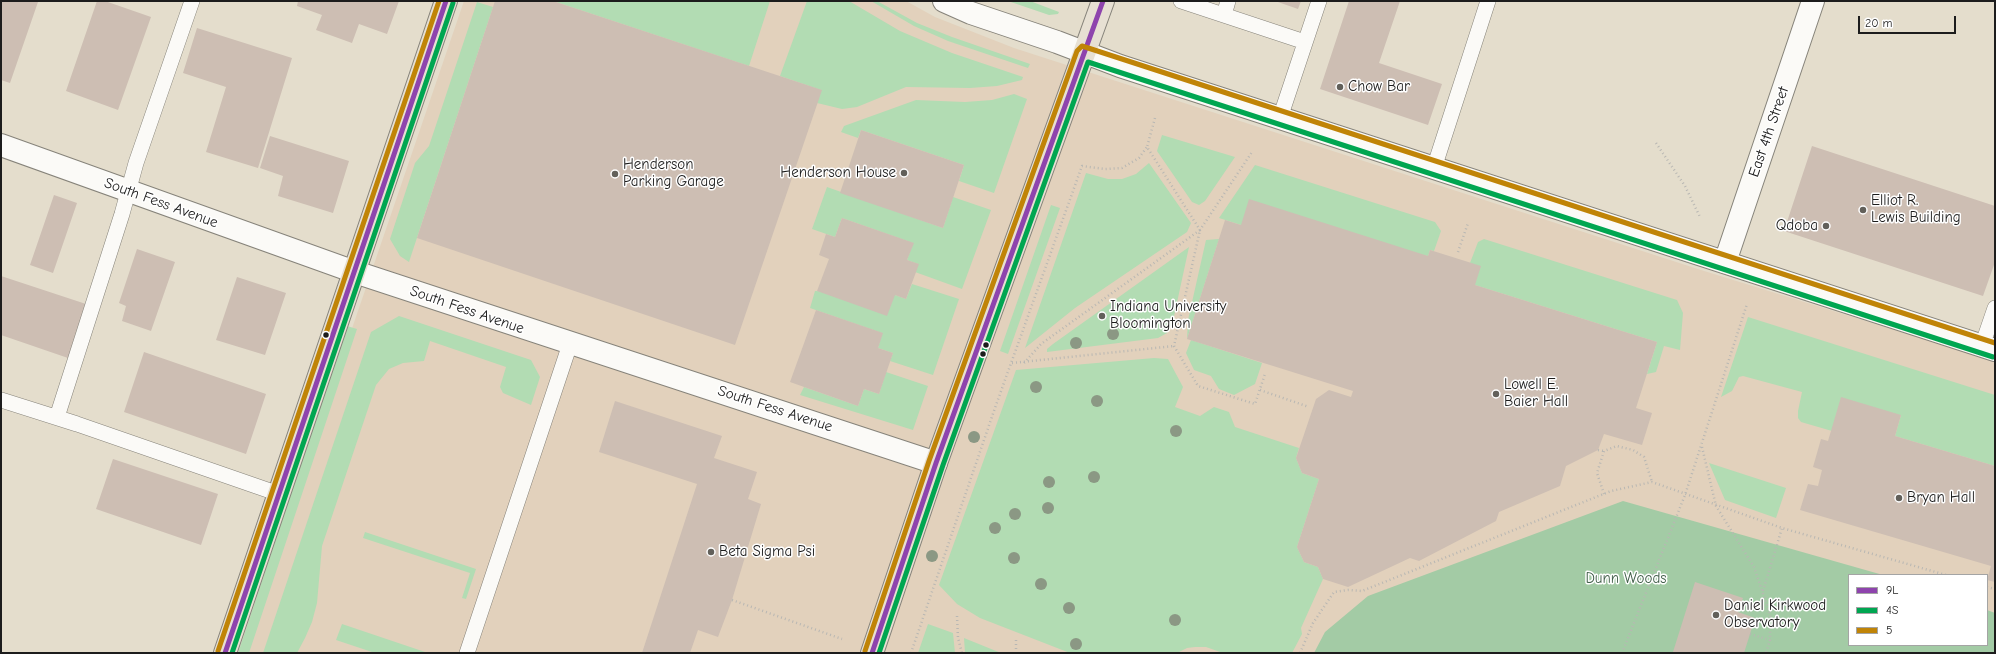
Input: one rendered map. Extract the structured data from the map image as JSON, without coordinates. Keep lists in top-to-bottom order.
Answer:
{
  "streets": {
    "street": ["East 4th Street", "South Fess Avenue"]
  },
  "parks": ["Dunn Woods"],
  "places": [
    "Chow Bar",
    "Henderson House",
    "Henderson Parking Garage",
    "Elliot R. Lewis Building",
    "Qdoba",
    "Indiana University Bloomington",
    "Lowell E. Baier Hall",
    "Bryan Hall",
    "Beta Sigma Psi",
    "Daniel Kirkwood Observatory"
  ],
  "lines": ["transit line 9L", "transit line 5", "transit line 4S"],
  "legend": ["9L", "4S", "5"],
  "scale_bar": "20 m"
}
